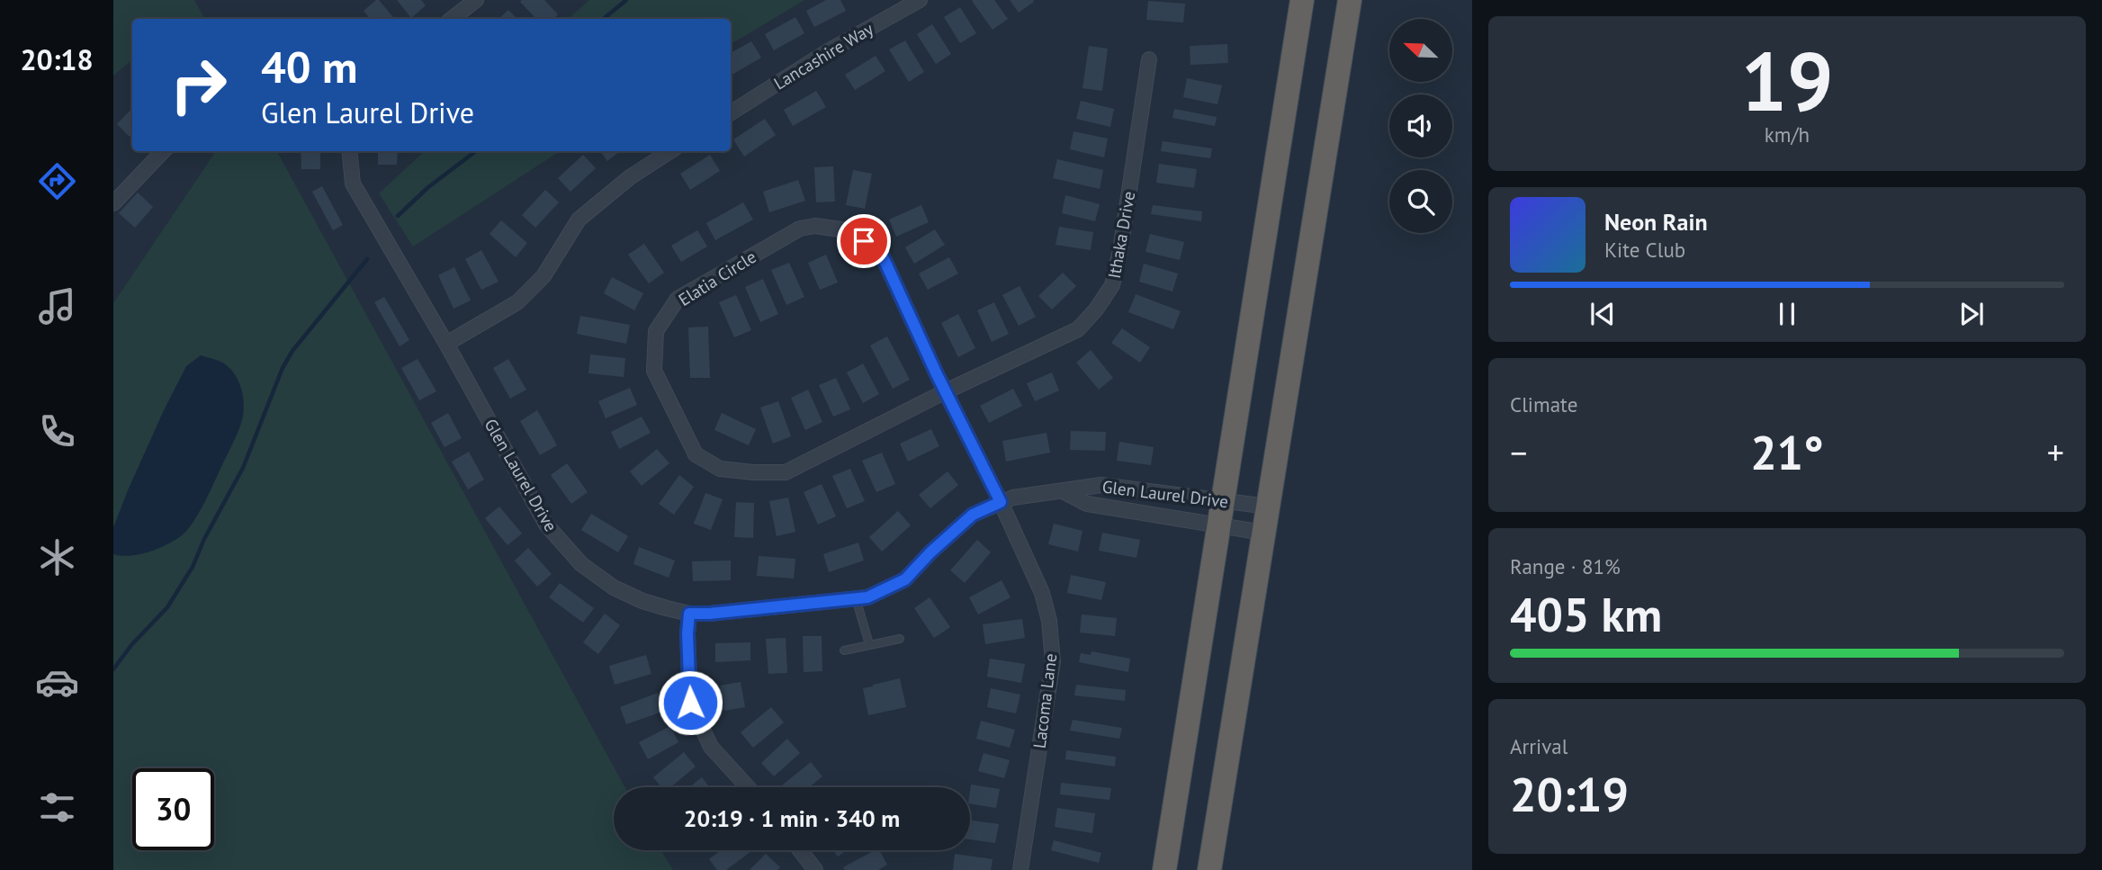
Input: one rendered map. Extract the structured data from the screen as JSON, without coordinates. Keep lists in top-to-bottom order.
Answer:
{
  "streets": {
    "street": [
      "Lancashire Way",
      "Ithaka Drive",
      "Elatia Circle",
      "Glen Laurel Drive",
      "Lacoma Lane"
    ]
  },
  "crossings": [
    ["Ithaka Drive", "Elatia Circle"],
    ["Elatia Circle", "Glen Laurel Drive"],
    ["Elatia Circle", "Lacoma Lane"],
    ["Glen Laurel Drive", "Lacoma Lane"]
  ],
  "north": "top left",
  "page": {
    "tabs": "20:18",
    "tile": [
      ["19", "km/h"],
      "Climate",
      ["Range · 81%", "405 km"],
      ["Arrival", "20:19"]
    ],
    "turn": ["40 m", "Glen Laurel Drive"],
    "song": ["Neon Rain", "Kite Club"],
    "heat": ["−", "21°", "+"],
    "limit": "30",
    "trip": "20:19 · 1 min · 340 m"
  }
}
